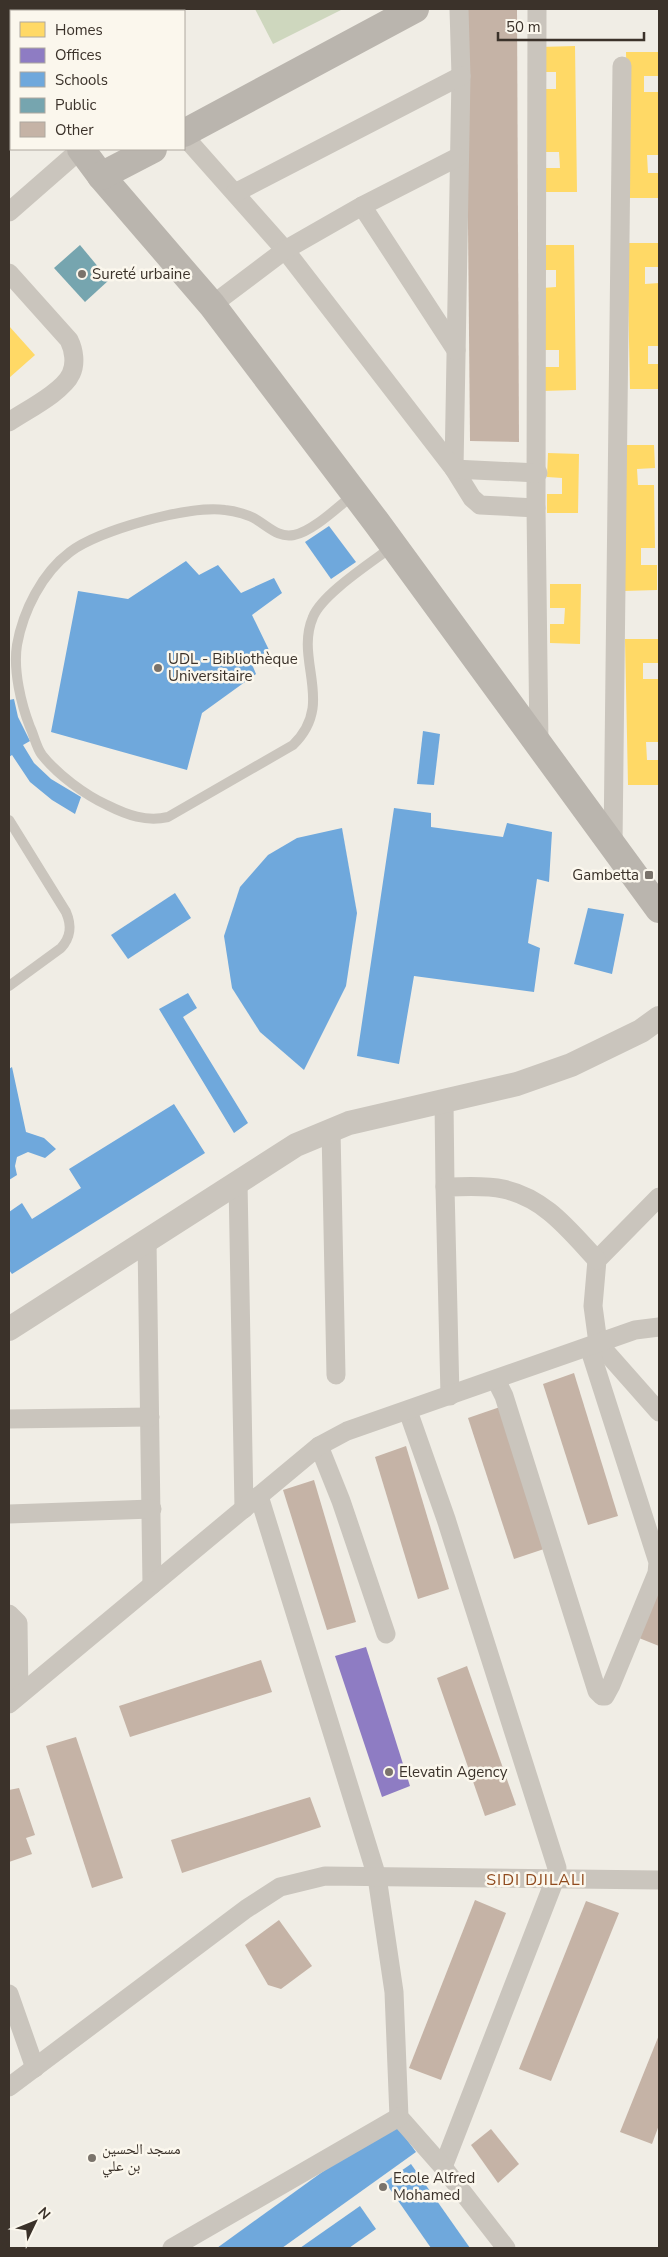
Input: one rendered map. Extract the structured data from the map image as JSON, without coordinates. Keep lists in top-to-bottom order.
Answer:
{
  "districts": ["SIDI DJILALI"],
  "places": {
    "other": [
      "Sureté urbaine",
      "UDL - Bibliothèque Universitaire",
      "Elevatin Agency",
      "مسجد الحسين بن علي",
      "Ecole Alfred Mohamed"
    ],
    "transit": ["Gambetta"]
  },
  "legend": [
    "Homes",
    "Offices",
    "Schools",
    "Public",
    "Other"
  ],
  "scale_bar": "50 m",
  "north": "top right"
}
